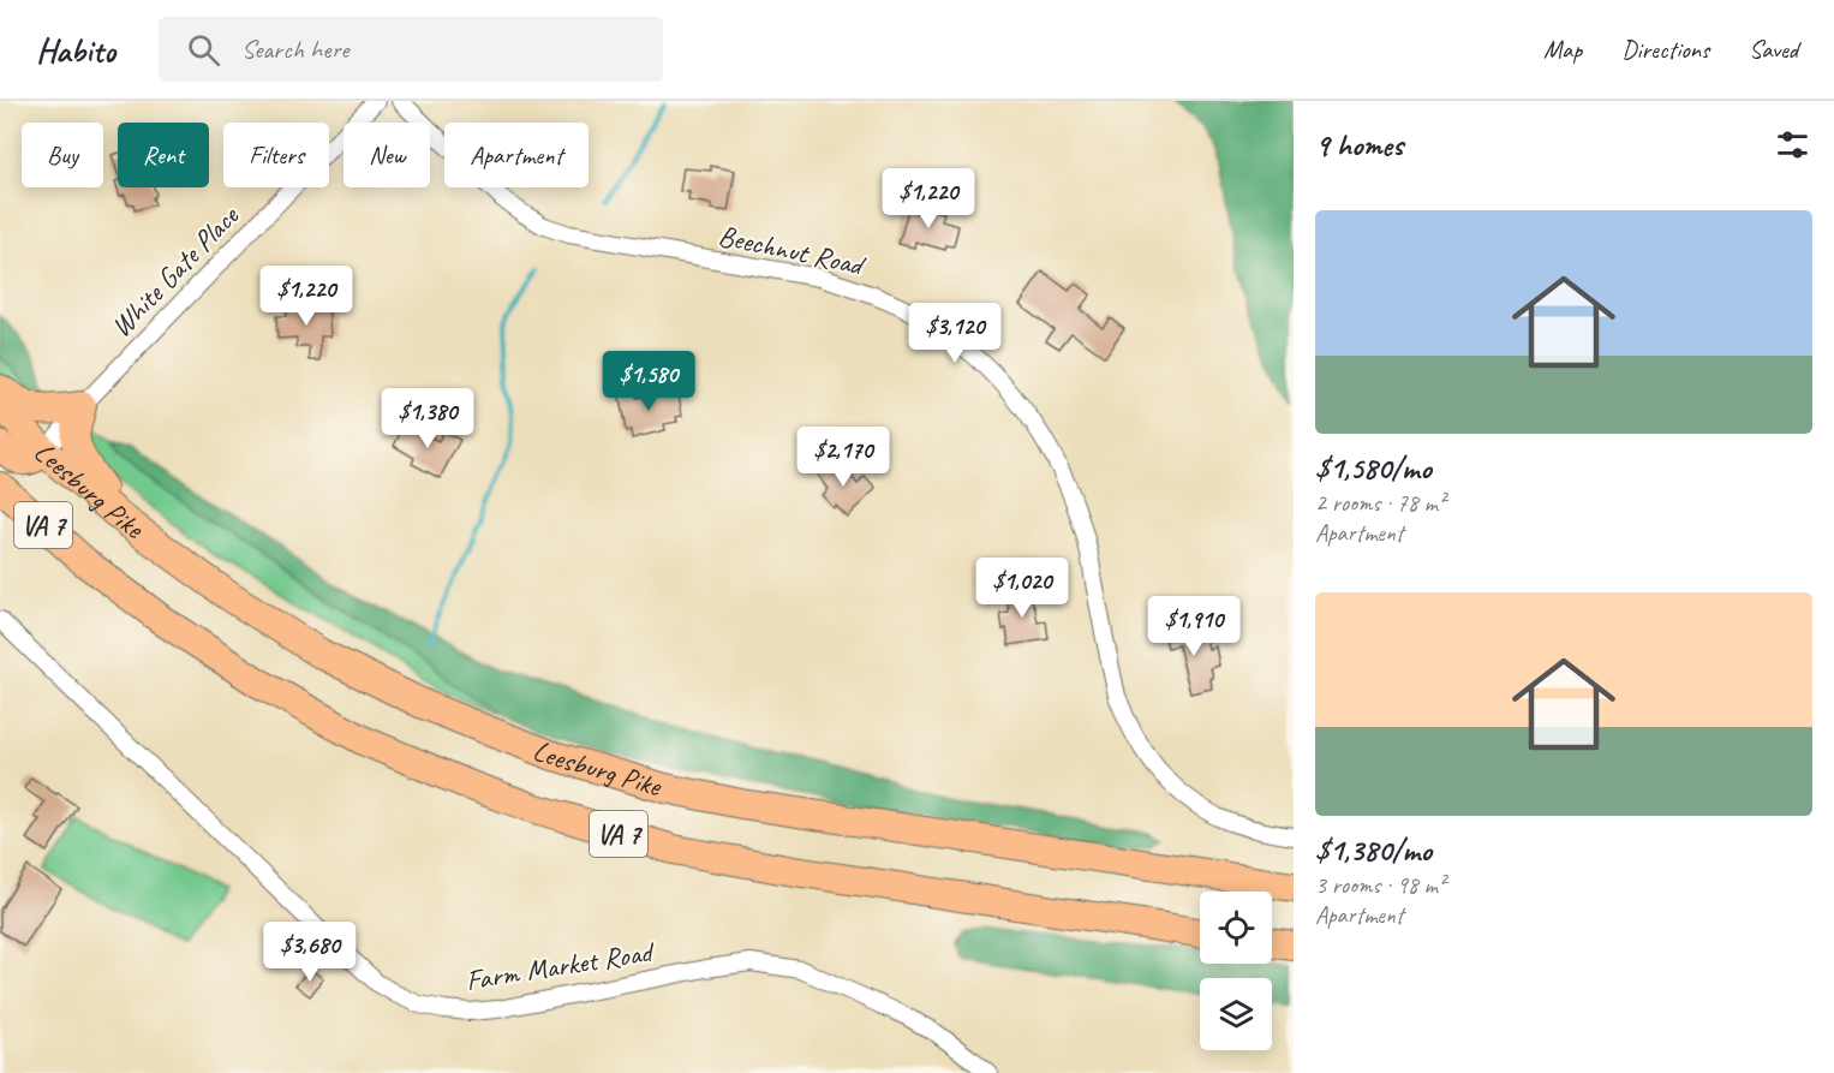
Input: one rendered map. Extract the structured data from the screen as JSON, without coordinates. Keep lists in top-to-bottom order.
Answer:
{
  "streets": {
    "highway": ["Leesburg Pike", "VA 7"],
    "street": ["Beechnut Road", "White Gate Place", "Farm Market Road"]
  },
  "crossings": [
    ["White Gate Place", "Leesburg Pike"]
  ],
  "page": {
    "header": "Habito",
    "search": "Search here",
    "nav": ["Map", "Directions", "Saved"],
    "heading": "9 homes",
    "chip": [
      "Buy",
      "Rent",
      "Filters",
      "New",
      "Apartment"
    ],
    "price": [
      "$1,220",
      "$1,220",
      "$3,120",
      "$1,580",
      "$1,380",
      "$2,170",
      "$1,020",
      "$1,910",
      "$3,680"
    ],
    "list": [
      {
        "name": "$1,580/mo",
        "note": "2 rooms · 78 m² · Apartment"
      },
      {
        "name": "$1,380/mo",
        "note": "3 rooms · 98 m² · Apartment"
      }
    ]
  }
}
